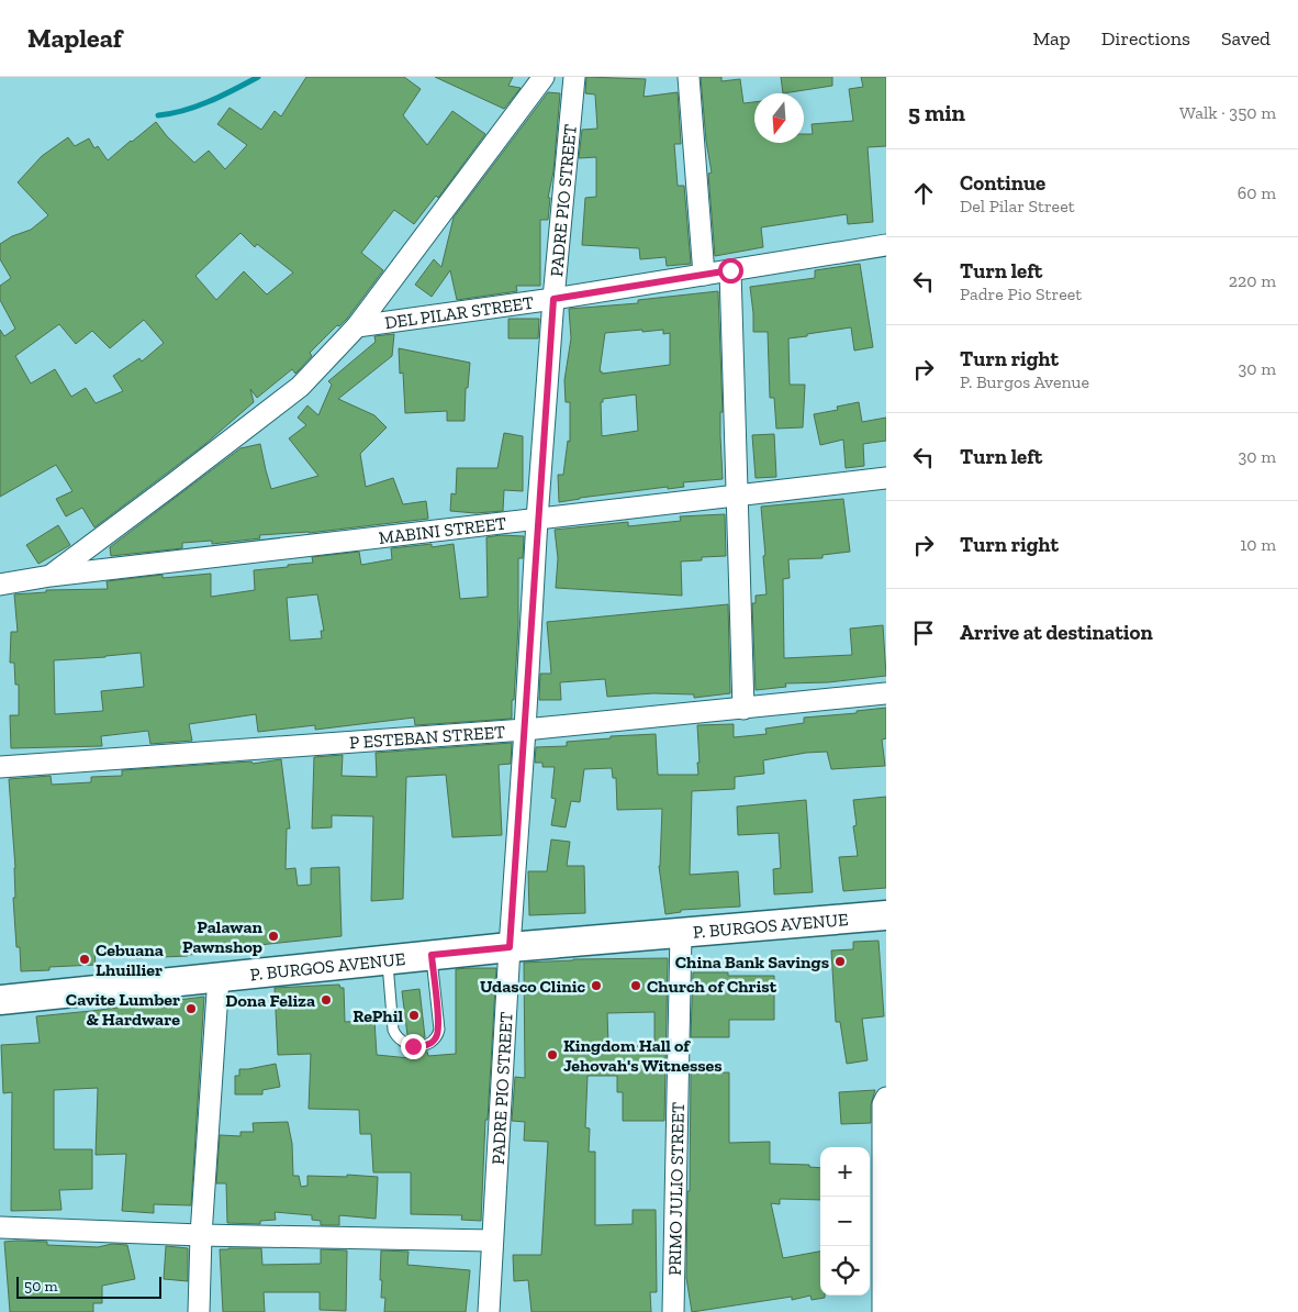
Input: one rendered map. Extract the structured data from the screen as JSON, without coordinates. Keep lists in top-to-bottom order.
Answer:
{
  "streets": {
    "main road": ["P. BURGOS AVENUE"],
    "street": [
      "PADRE PIO STREET",
      "DEL PILAR STREET",
      "MABINI STREET",
      "P ESTEBAN STREET",
      "PRIMO JULIO STREET"
    ]
  },
  "crossings": [
    ["PADRE PIO STREET", "DEL PILAR STREET"],
    ["PADRE PIO STREET", "MABINI STREET"],
    ["PADRE PIO STREET", "P ESTEBAN STREET"],
    ["PADRE PIO STREET", "P. BURGOS AVENUE"],
    ["P. BURGOS AVENUE", "PRIMO JULIO STREET"]
  ],
  "places": [
    "Palawan Pawnshop",
    "Cebuana Lhuillier",
    "China Bank Savings",
    "Udasco Clinic",
    "Church of Christ",
    "Dona Feliza",
    "Cavite Lumber & Hardware",
    "RePhil",
    "Kingdom Hall of Jehovah's Witnesses"
  ],
  "scale_bar": "50 m",
  "north": "bottom",
  "page": {
    "header": "Mapleaf",
    "nav": ["Map", "Directions", "Saved"],
    "heading": ["5 min", "Walk · 350 m"],
    "list": [
      ["Continue", "Del Pilar Street", "60 m"],
      ["Turn left", "Padre Pio Street", "220 m"],
      ["Turn right", "P. Burgos Avenue", "30 m"],
      ["Turn left", "30 m"],
      ["Turn right", "10 m"],
      "Arrive at destination"
    ],
    "map_buttons": ["+", "−"],
    "scale": "50 m"
  }
}
